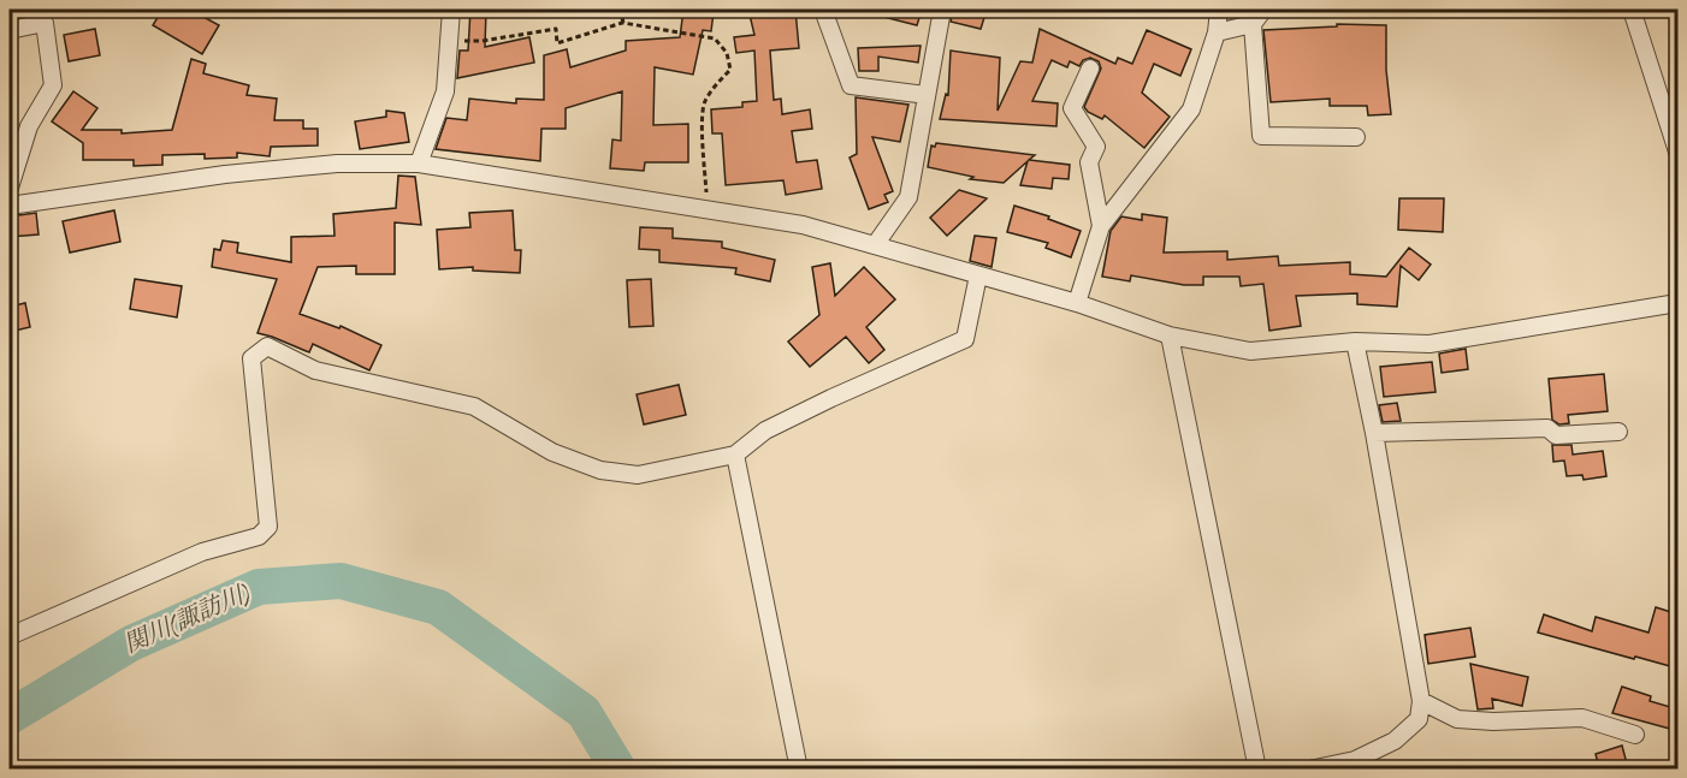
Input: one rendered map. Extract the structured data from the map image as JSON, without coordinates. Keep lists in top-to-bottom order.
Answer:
{
  "water": ["関川(諏訪川)"]
}
